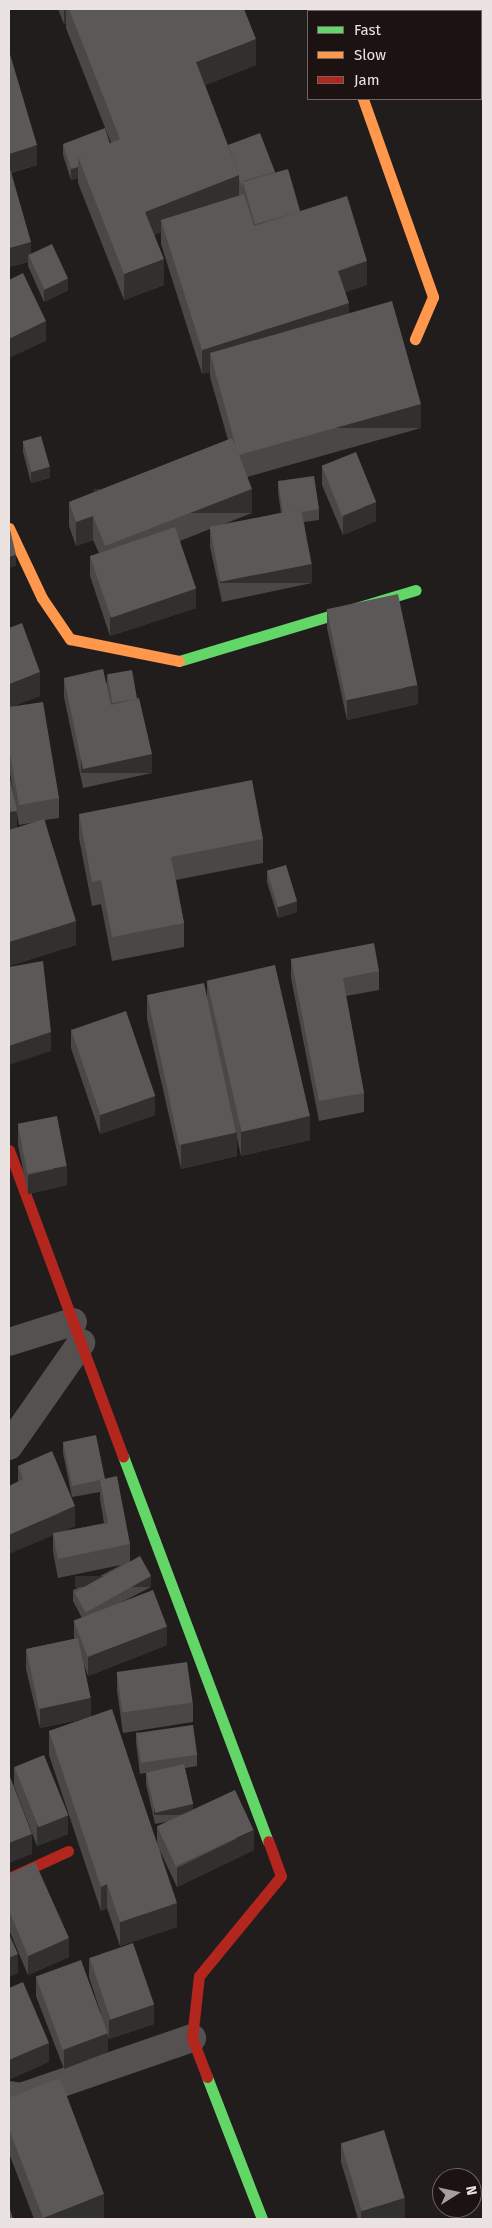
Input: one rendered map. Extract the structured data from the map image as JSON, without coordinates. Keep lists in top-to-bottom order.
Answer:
{
  "legend": ["Fast", "Slow", "Jam"],
  "north": "right"
}
